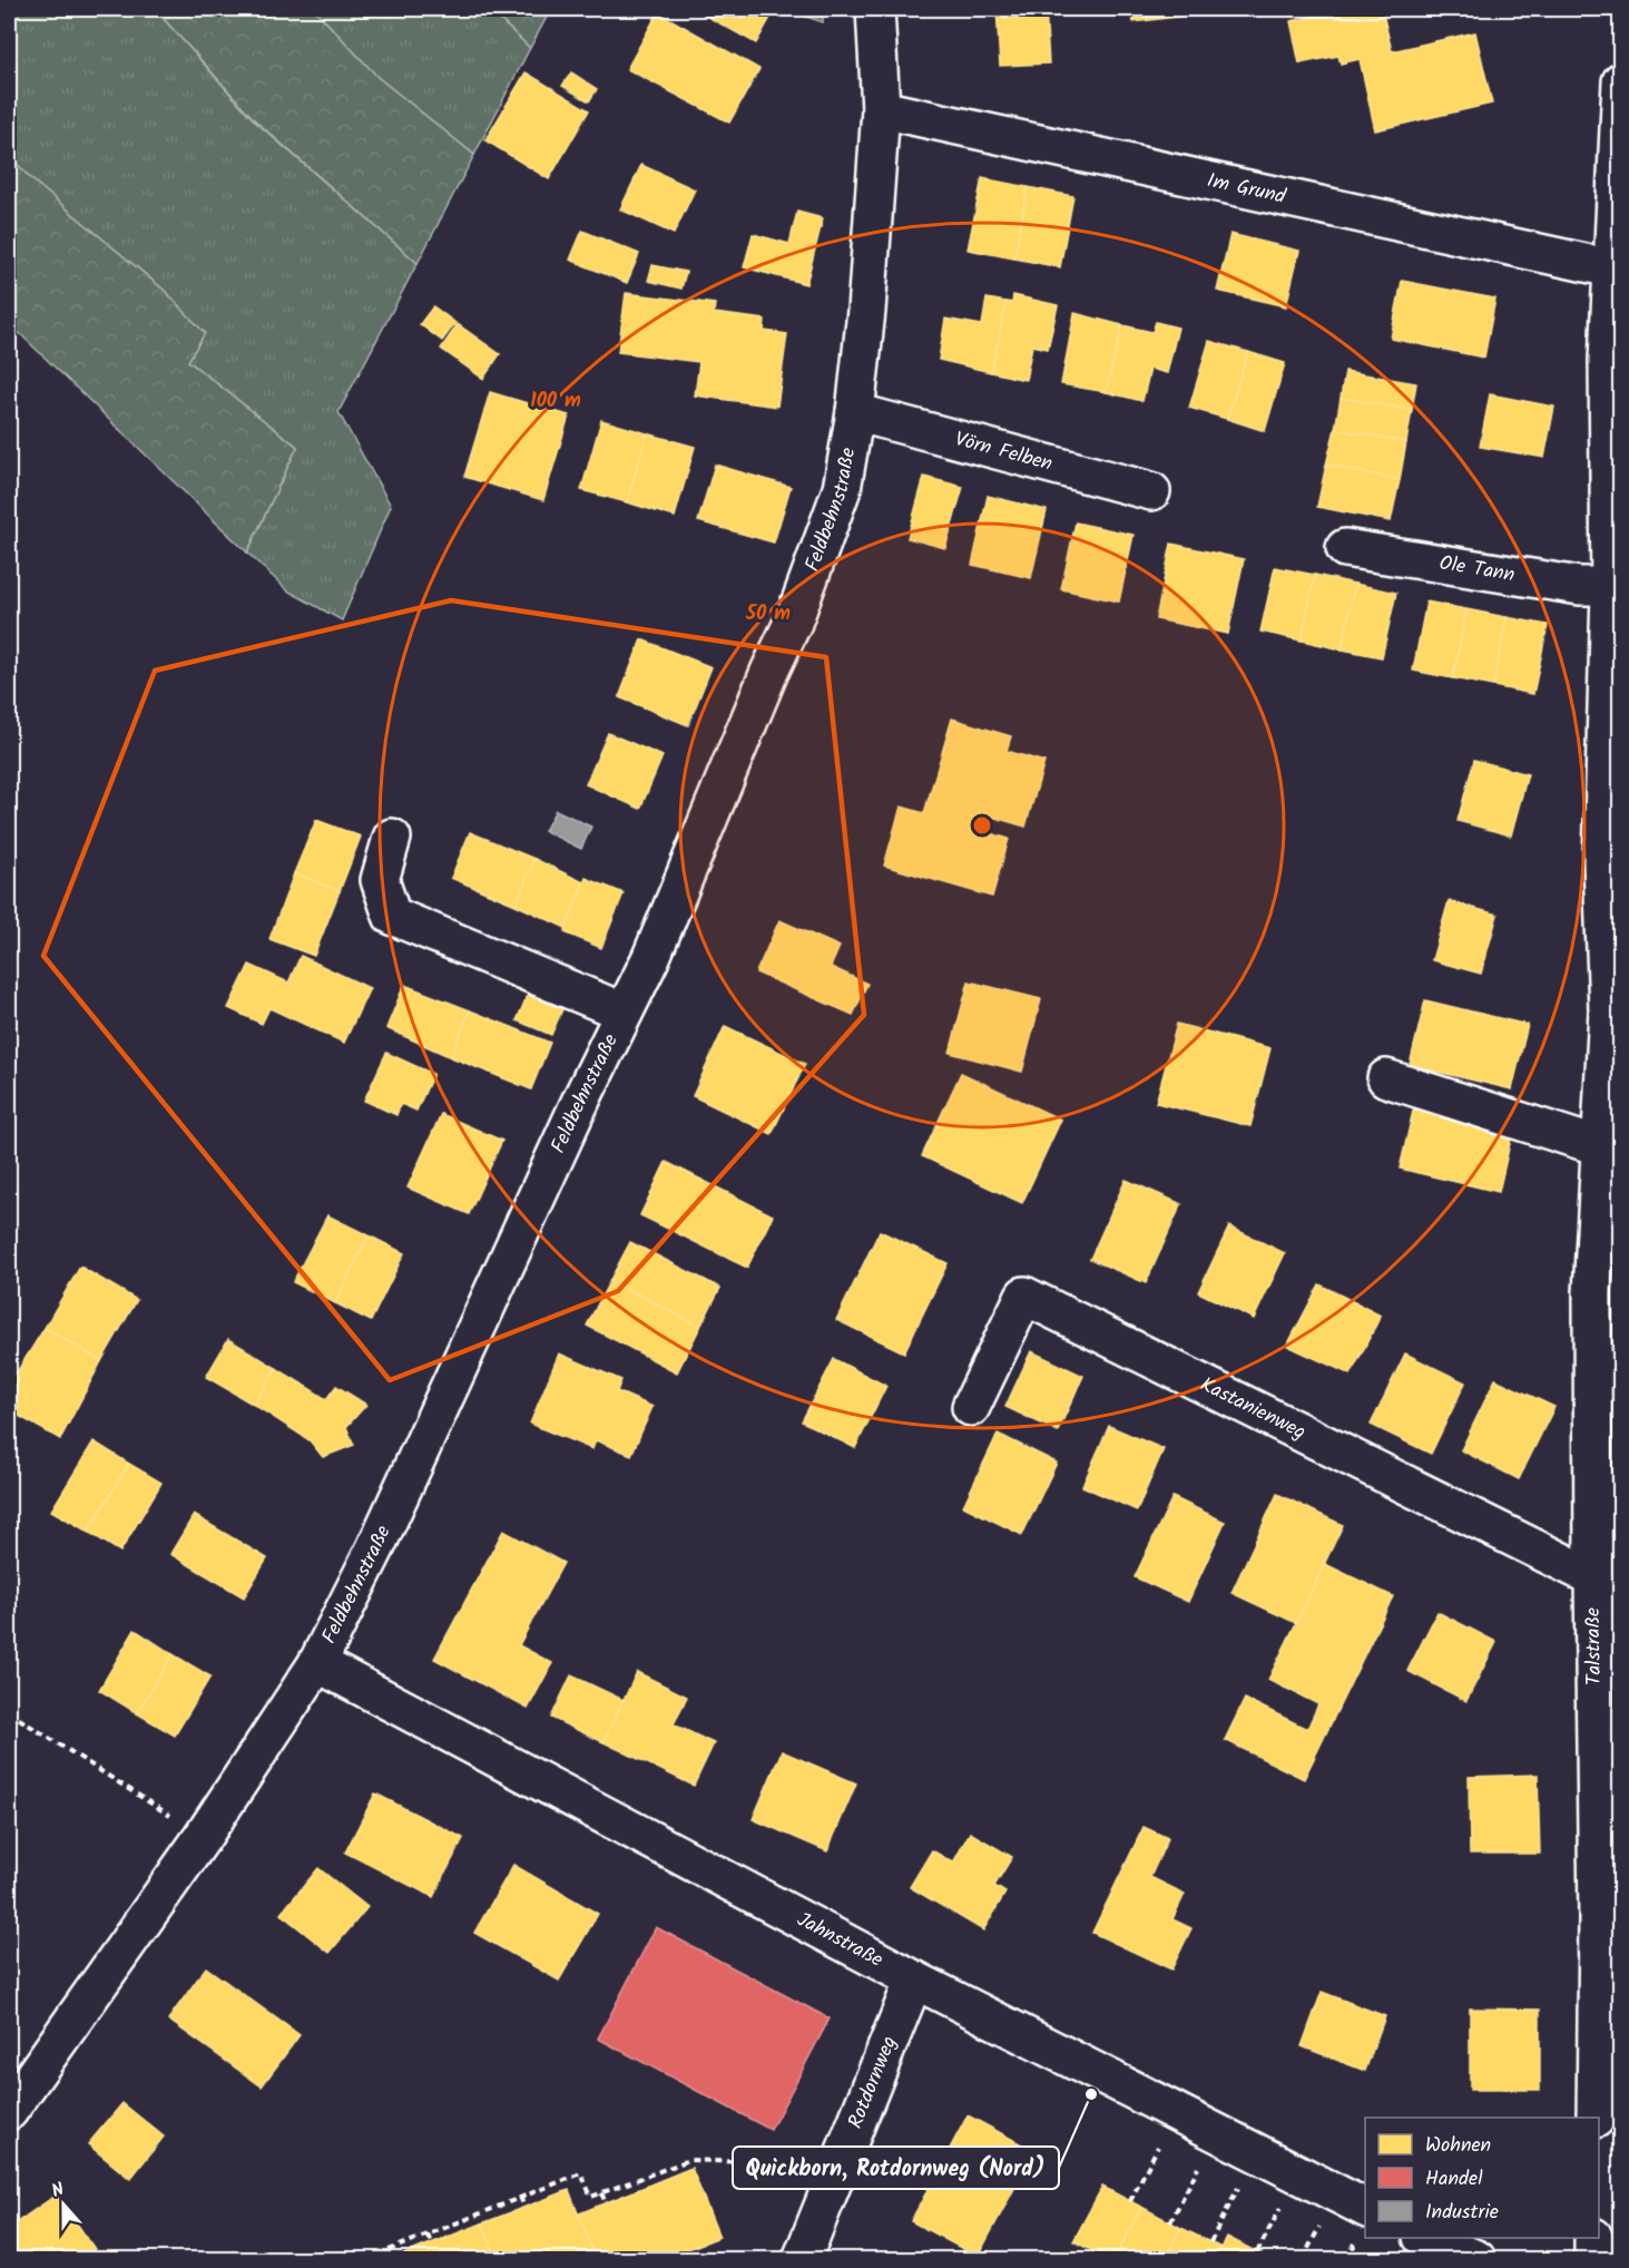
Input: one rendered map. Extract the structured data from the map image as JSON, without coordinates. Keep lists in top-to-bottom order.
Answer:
{
  "streets": {
    "street": [
      "Im Grund",
      "Vörn Felben",
      "Feldbehnstraße",
      "Ole Tann",
      "Kastanienweg",
      "Talstraße",
      "Jahnstraße",
      "Rotdornweg"
    ]
  },
  "crossings": [
    ["Im Grund", "Feldbehnstraße"],
    ["Im Grund", "Talstraße"],
    ["Vörn Felben", "Feldbehnstraße"],
    ["Feldbehnstraße", "Jahnstraße"],
    ["Ole Tann", "Talstraße"],
    ["Kastanienweg", "Talstraße"],
    ["Jahnstraße", "Rotdornweg"]
  ],
  "places": ["Quickborn, Rotdornweg (Nord)"],
  "legend": ["Wohnen", "Handel", "Industrie"],
  "north": "top",
  "rings": ["100 m", "50 m"]
}
